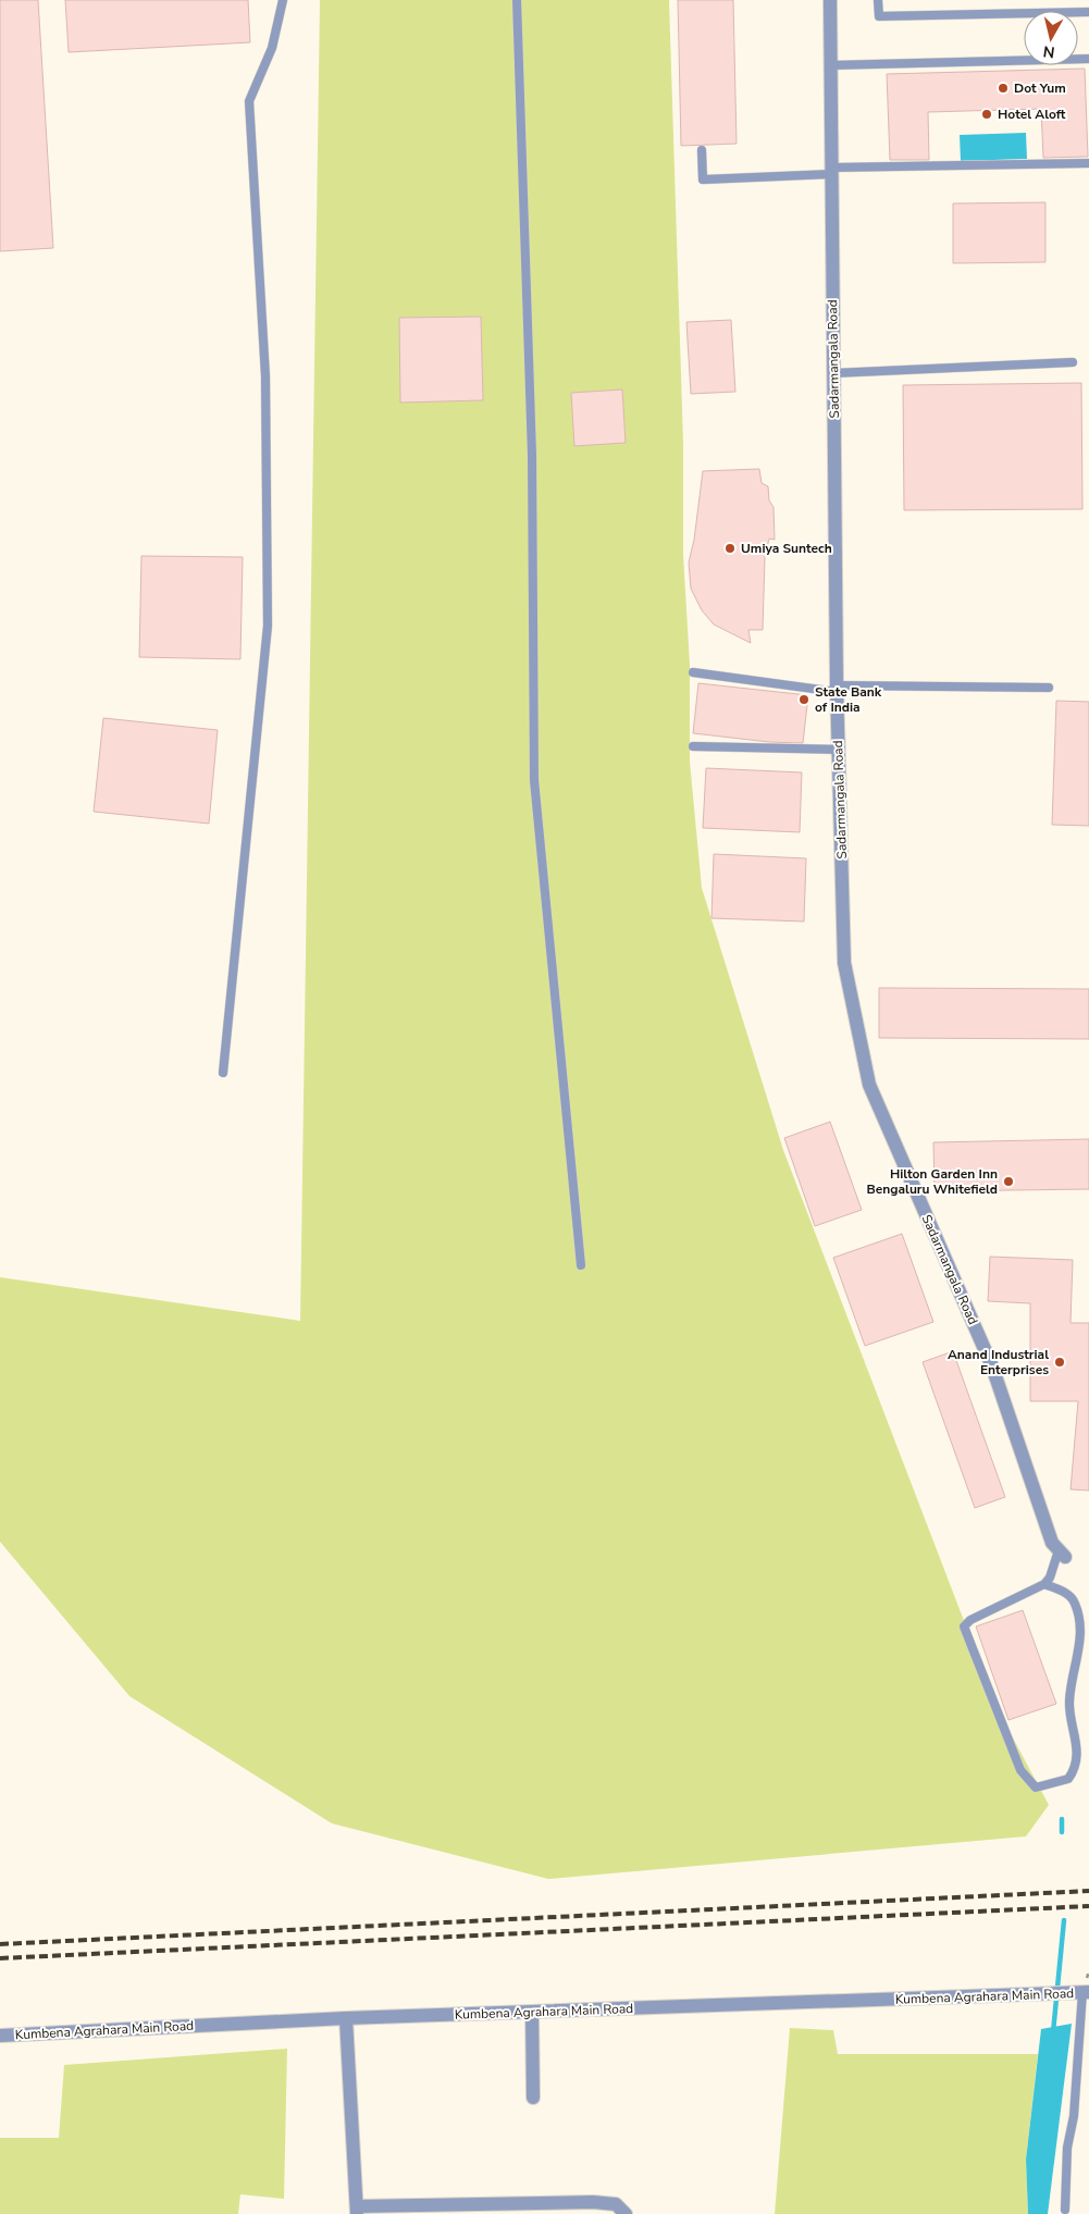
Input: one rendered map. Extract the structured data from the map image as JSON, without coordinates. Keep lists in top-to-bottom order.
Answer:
{
  "streets": {
    "street": ["Sadarmangala Road", "Kumbena Agrahara Main Road"]
  },
  "places": [
    "Dot Yum",
    "Hotel Aloft",
    "Umiya Suntech",
    "State Bank of India",
    "Hilton Garden Inn Bengaluru Whitefield",
    "Anand Industrial Enterprises"
  ],
  "north": "bottom"
}
